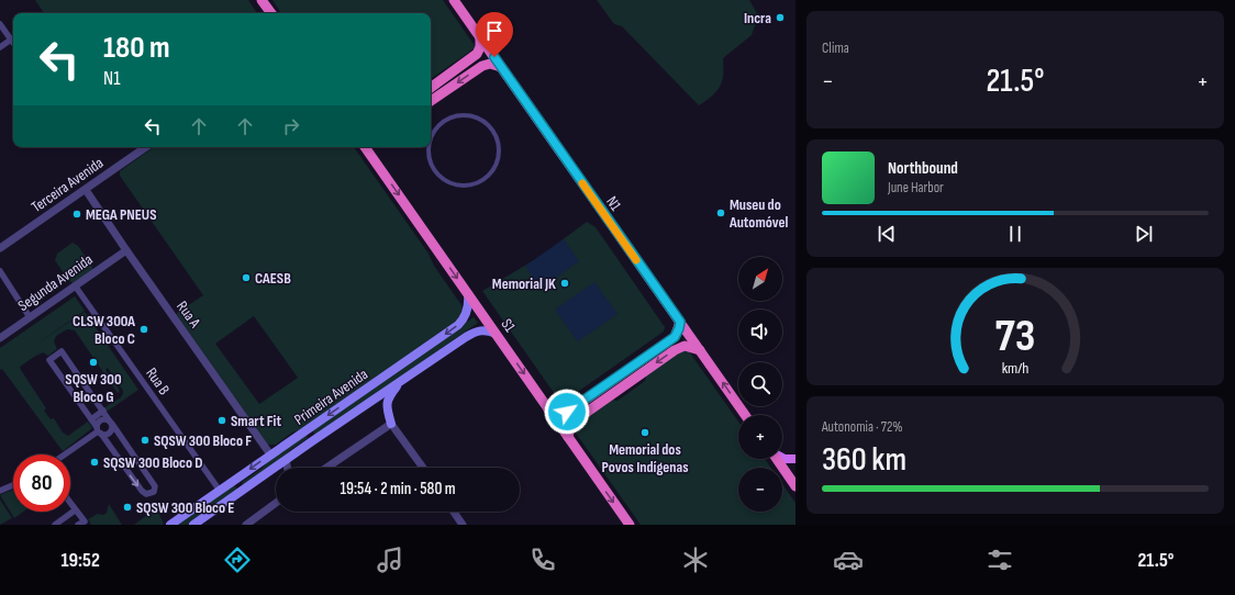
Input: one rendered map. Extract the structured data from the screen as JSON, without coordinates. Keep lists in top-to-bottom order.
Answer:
{
  "streets": {
    "highway": ["N1", "S1"],
    "main road": ["Primeira Avenida"],
    "street": [
      "Terceira Avenida",
      "Segunda Avenida",
      "Rua A",
      "Rua B"
    ]
  },
  "crossings": [
    ["Terceira Avenida", "Rua A"],
    ["Segunda Avenida", "Rua A"],
    ["Segunda Avenida", "Rua B"],
    ["Rua A", "Primeira Avenida"],
    ["S1", "Primeira Avenida"],
    ["Rua B", "Primeira Avenida"]
  ],
  "one_way": ["S1"],
  "places": [
    "Incra",
    "Museu do Automóvel",
    "MEGA PNEUS",
    "CAESB",
    "Memorial JK",
    "CLSW 300A Bloco C",
    "SQSW 300 Bloco G",
    "Smart Fit",
    "Memorial dos Povos Indígenas",
    "SQSW 300 Bloco F",
    "SQSW 300 Bloco D",
    "SQSW 300 Bloco E"
  ],
  "north": "top right",
  "page": {
    "tile": [
      "Clima",
      ["Autonomia · 72%", "360 km"]
    ],
    "turn": ["180 m", "N1"],
    "heat": ["−", "21.5°", "+"],
    "song": ["Northbound", "June Harbor"],
    "map_buttons": ["+", "−"],
    "limit": "80",
    "trip": "19:54 · 2 min · 580 m",
    "tabs": ["19:52", "21.5°"],
    "gauge": ["73", "km/h"]
  }
}
